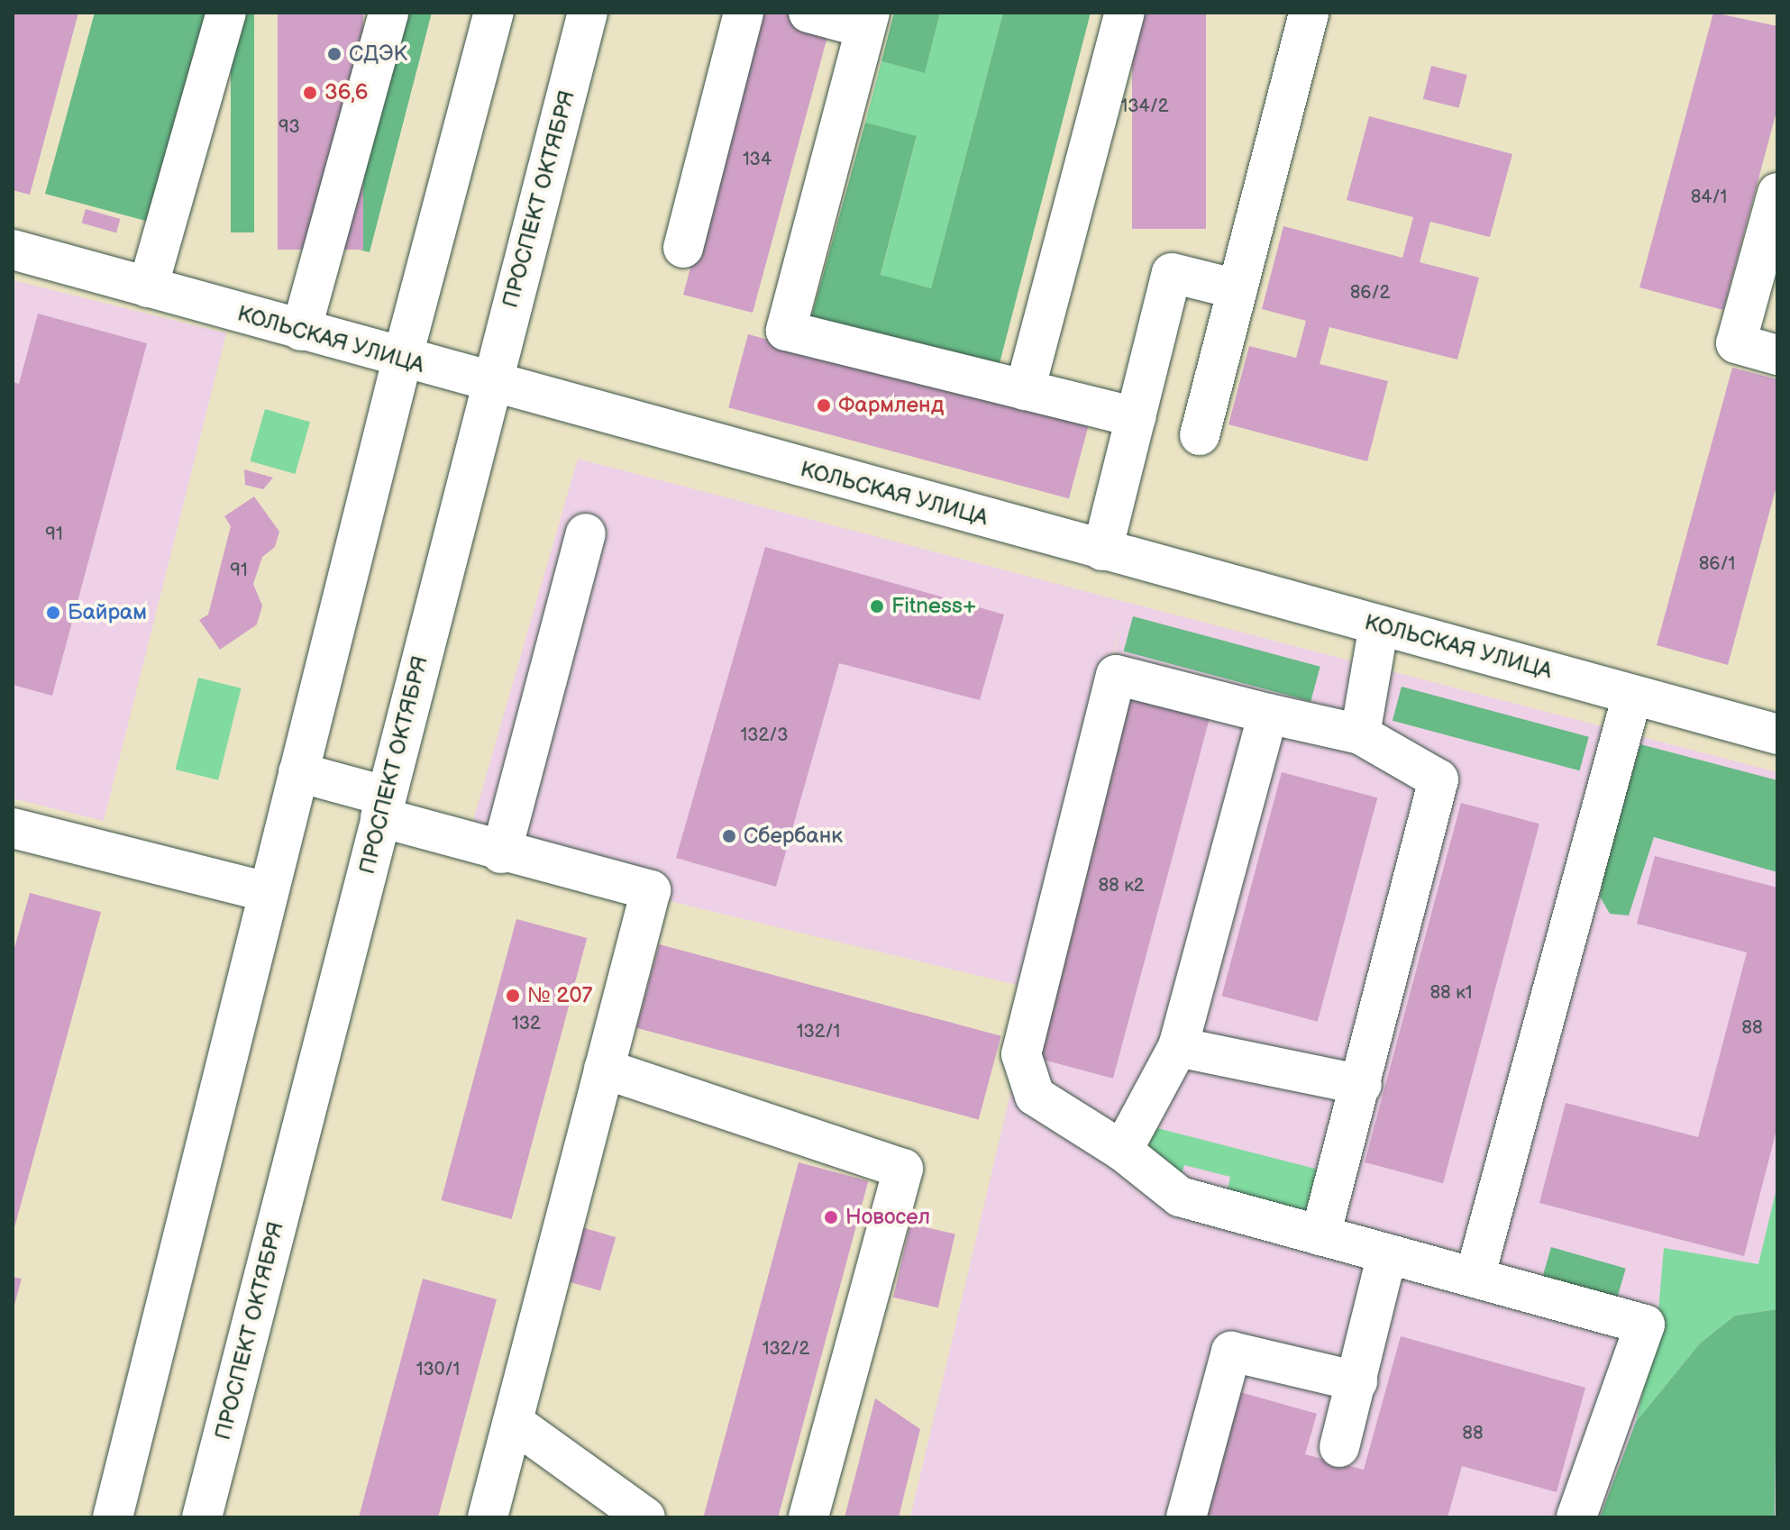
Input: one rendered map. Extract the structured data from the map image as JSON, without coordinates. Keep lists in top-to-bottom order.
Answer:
{
  "streets": {
    "main road": ["ПРОСПЕКТ ОКТЯБРЯ", "КОЛЬСКАЯ УЛИЦА"]
  },
  "crossings": [
    ["ПРОСПЕКТ ОКТЯБРЯ", "КОЛЬСКАЯ УЛИЦА"]
  ],
  "places": [
    "СДЭК",
    "36,6",
    "Фармленд",
    "Fitness+",
    "Байрам",
    "Сбербанк",
    "№ 207",
    "Новосел"
  ],
  "house_numbers": [
    "134/2",
    "93",
    "134",
    "84/1",
    "86/2",
    "91",
    "86/1",
    "91",
    "132/3",
    "88 к2",
    "88 к1",
    "132",
    "88",
    "132/1",
    "132/2",
    "130/1",
    "88"
  ]
}
